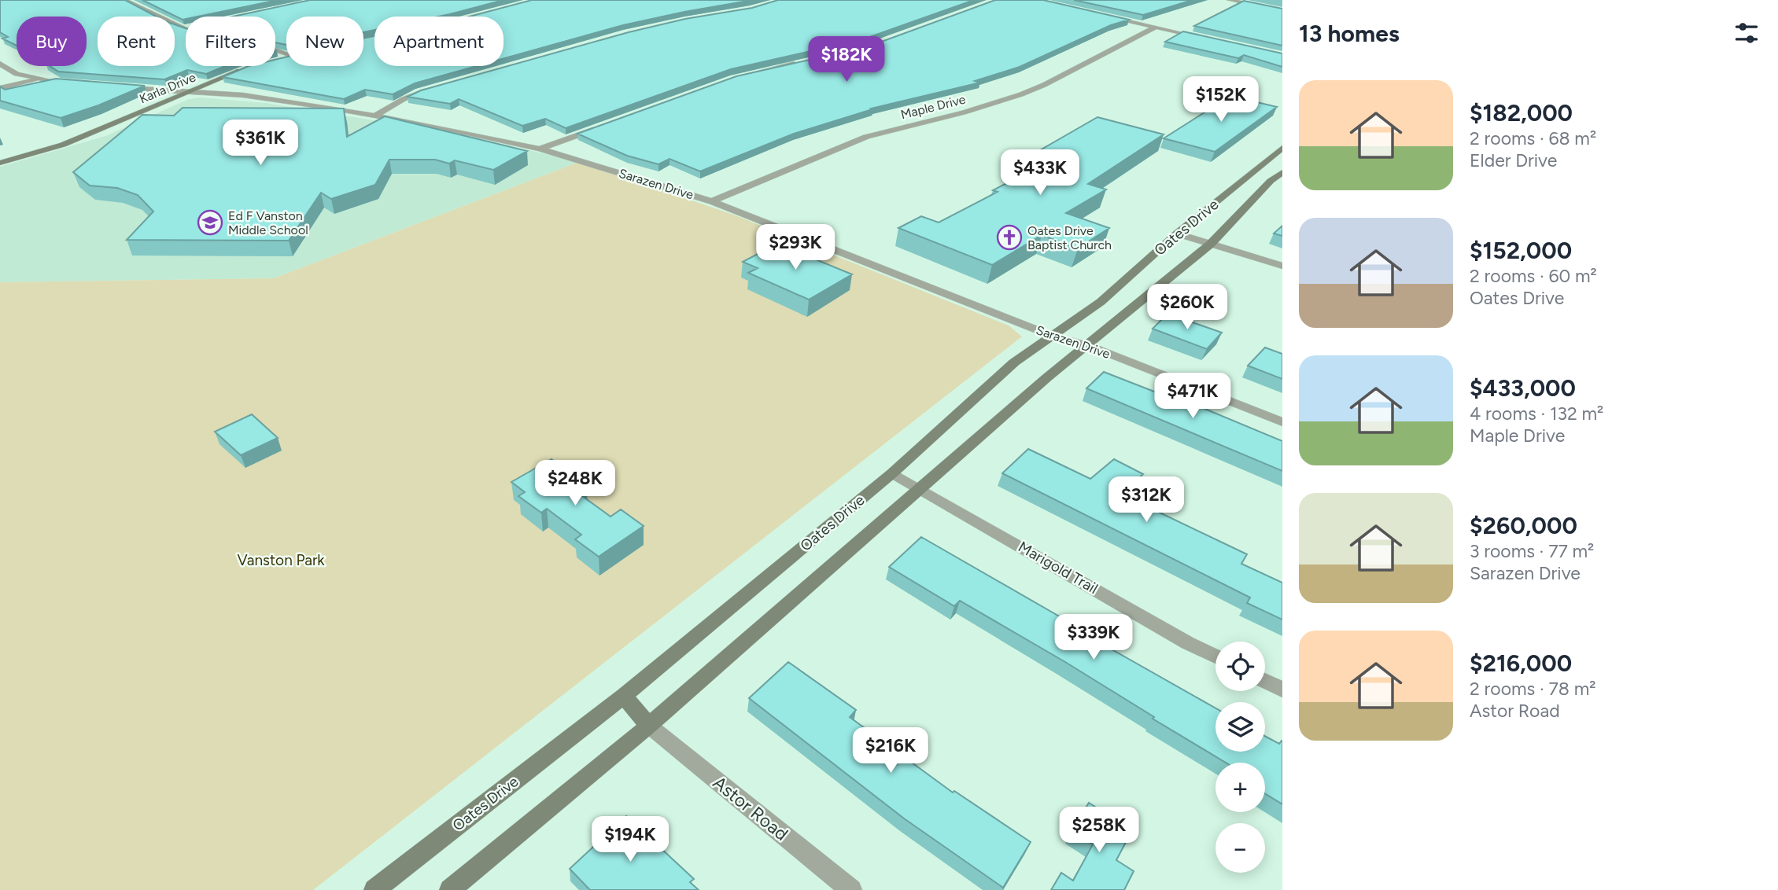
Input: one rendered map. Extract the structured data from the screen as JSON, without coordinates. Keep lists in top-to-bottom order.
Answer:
{
  "streets": {
    "main road": ["Karla Drive", "Oates Drive"],
    "street": [
      "Maple Drive",
      "Sarazen Drive",
      "Marigold Trail",
      "Astor Road"
    ]
  },
  "crossings": [
    ["Karla Drive", "Sarazen Drive"],
    ["Maple Drive", "Sarazen Drive"],
    ["Sarazen Drive", "Oates Drive"],
    ["Oates Drive", "Marigold Trail"],
    ["Oates Drive", "Astor Road"]
  ],
  "parks": ["Vanston Park"],
  "places": {
    "school or university": ["Ed F Vanston Middle School"],
    "church": ["Oates Drive Baptist Church"]
  },
  "page": {
    "heading": "13 homes",
    "chip": [
      "Buy",
      "Rent",
      "Filters",
      "New",
      "Apartment"
    ],
    "price": [
      "$182K",
      "$152K",
      "$361K",
      "$433K",
      "$293K",
      "$260K",
      "$471K",
      "$248K",
      "$312K",
      "$339K",
      "$216K",
      "$258K",
      "$194K"
    ],
    "list": [
      {
        "name": "$182,000",
        "note": "2 rooms · 68 m² · Elder Drive"
      },
      {
        "name": "$152,000",
        "note": "2 rooms · 60 m² · Oates Drive"
      },
      {
        "name": "$433,000",
        "note": "4 rooms · 132 m² · Maple Drive"
      },
      {
        "name": "$260,000",
        "note": "3 rooms · 77 m² · Sarazen Drive"
      },
      {
        "name": "$216,000",
        "note": "2 rooms · 78 m² · Astor Road"
      }
    ],
    "map_buttons": ["+", "−"]
  }
}
